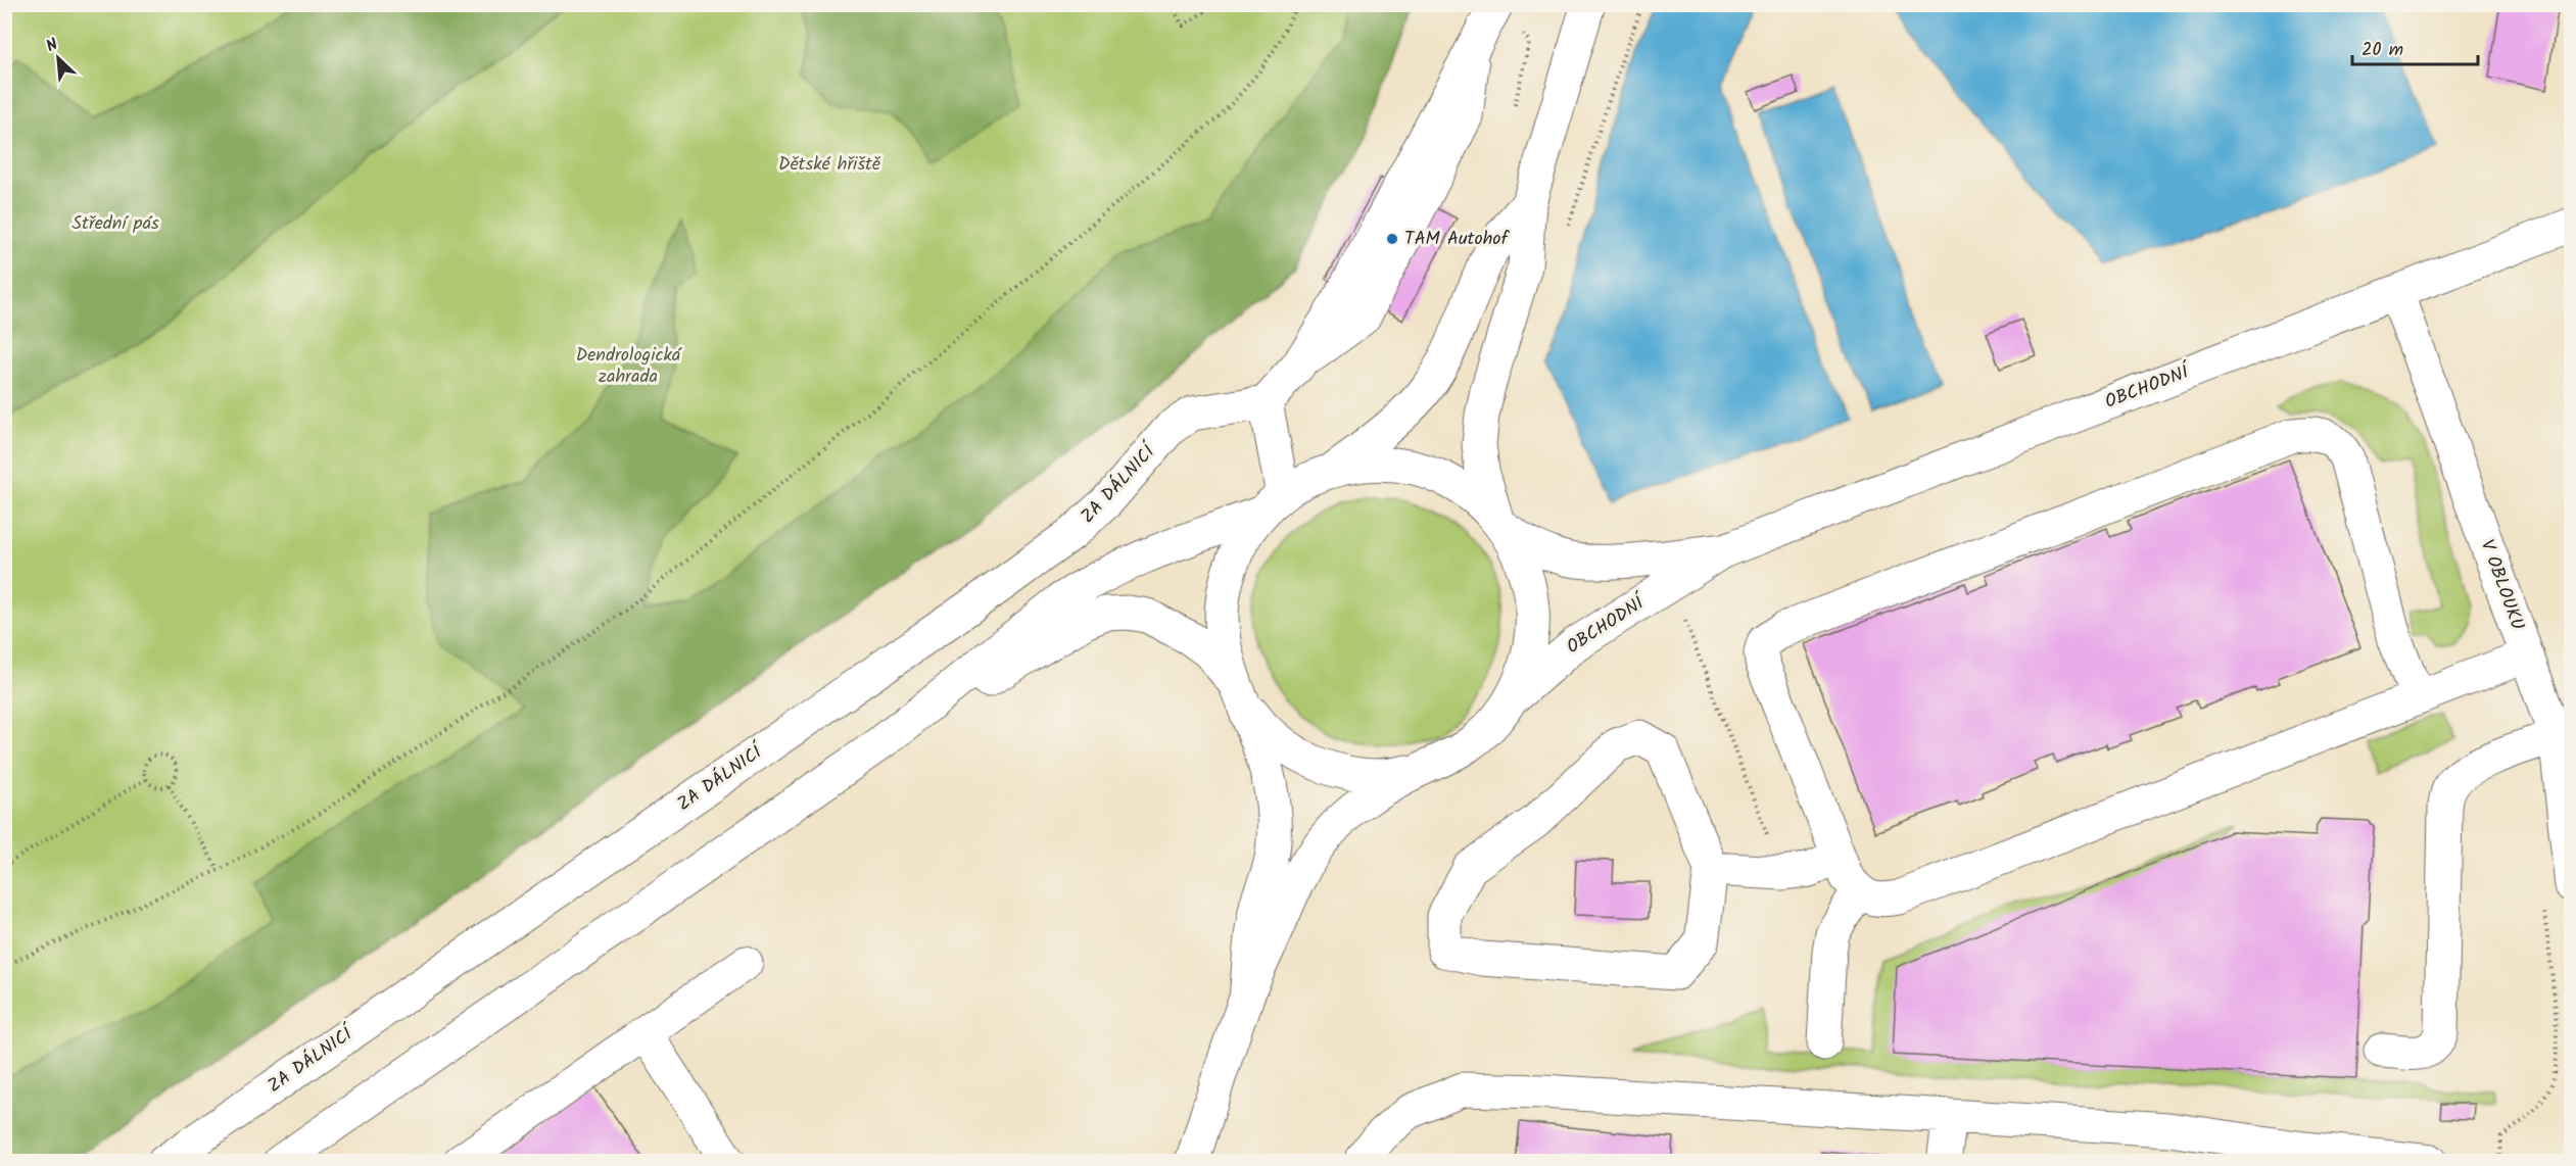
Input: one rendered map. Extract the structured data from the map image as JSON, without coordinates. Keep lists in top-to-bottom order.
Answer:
{
  "streets": {
    "main road": ["OBCHODNÍ", "ZA DÁLNICÍ", "V OBLOUKU"]
  },
  "crossings": [
    ["OBCHODNÍ", "V OBLOUKU"]
  ],
  "parks": ["Dětské hřiště", "Střední pás", "Dendrologická zahrada"],
  "places": ["TAM Autohof"],
  "scale_bar": "20 m",
  "north": "top left"
}
